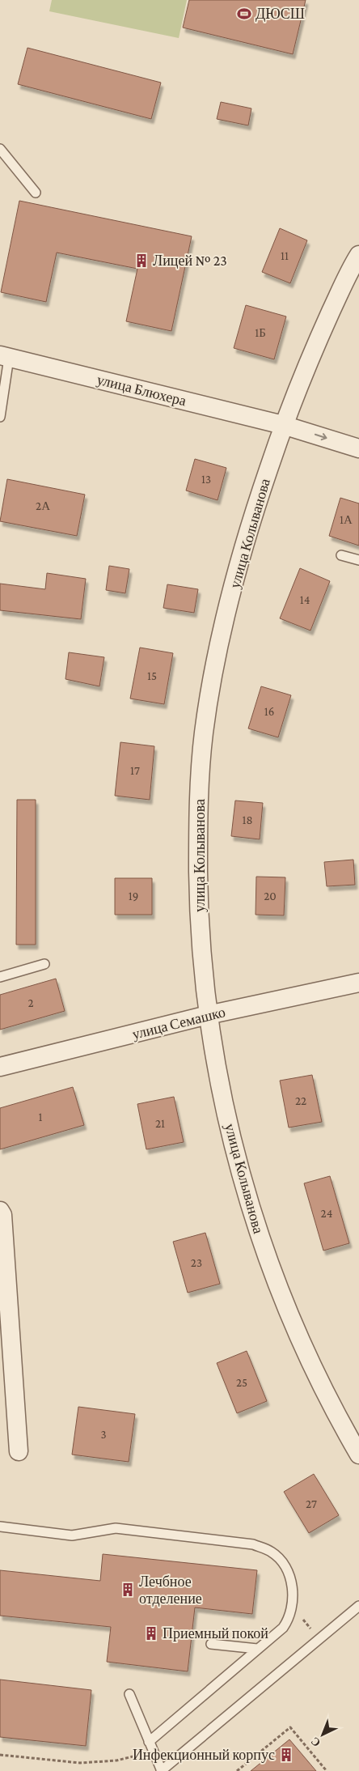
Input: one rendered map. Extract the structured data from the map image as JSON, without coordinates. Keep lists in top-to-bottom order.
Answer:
{
  "streets": {
    "street": ["улица Блюхера", "улица Колыванова", "улица Семашко"]
  },
  "crossings": [
    ["улица Блюхера", "улица Колыванова"],
    ["улица Колыванова", "улица Семашко"]
  ],
  "places": {
    "sports": ["ДЮСШ"],
    "building": [
      "Лицей № 23",
      "Лечбное отделение",
      "Приемный покой",
      "Инфекционный корпус"
    ]
  },
  "house_numbers": [
    "11",
    "1Б",
    "13",
    "2А",
    "1А",
    "14",
    "15",
    "16",
    "17",
    "18",
    "19",
    "20",
    "2",
    "22",
    "1",
    "21",
    "24",
    "23",
    "25",
    "3",
    "27"
  ],
  "north": "bottom left"
}
